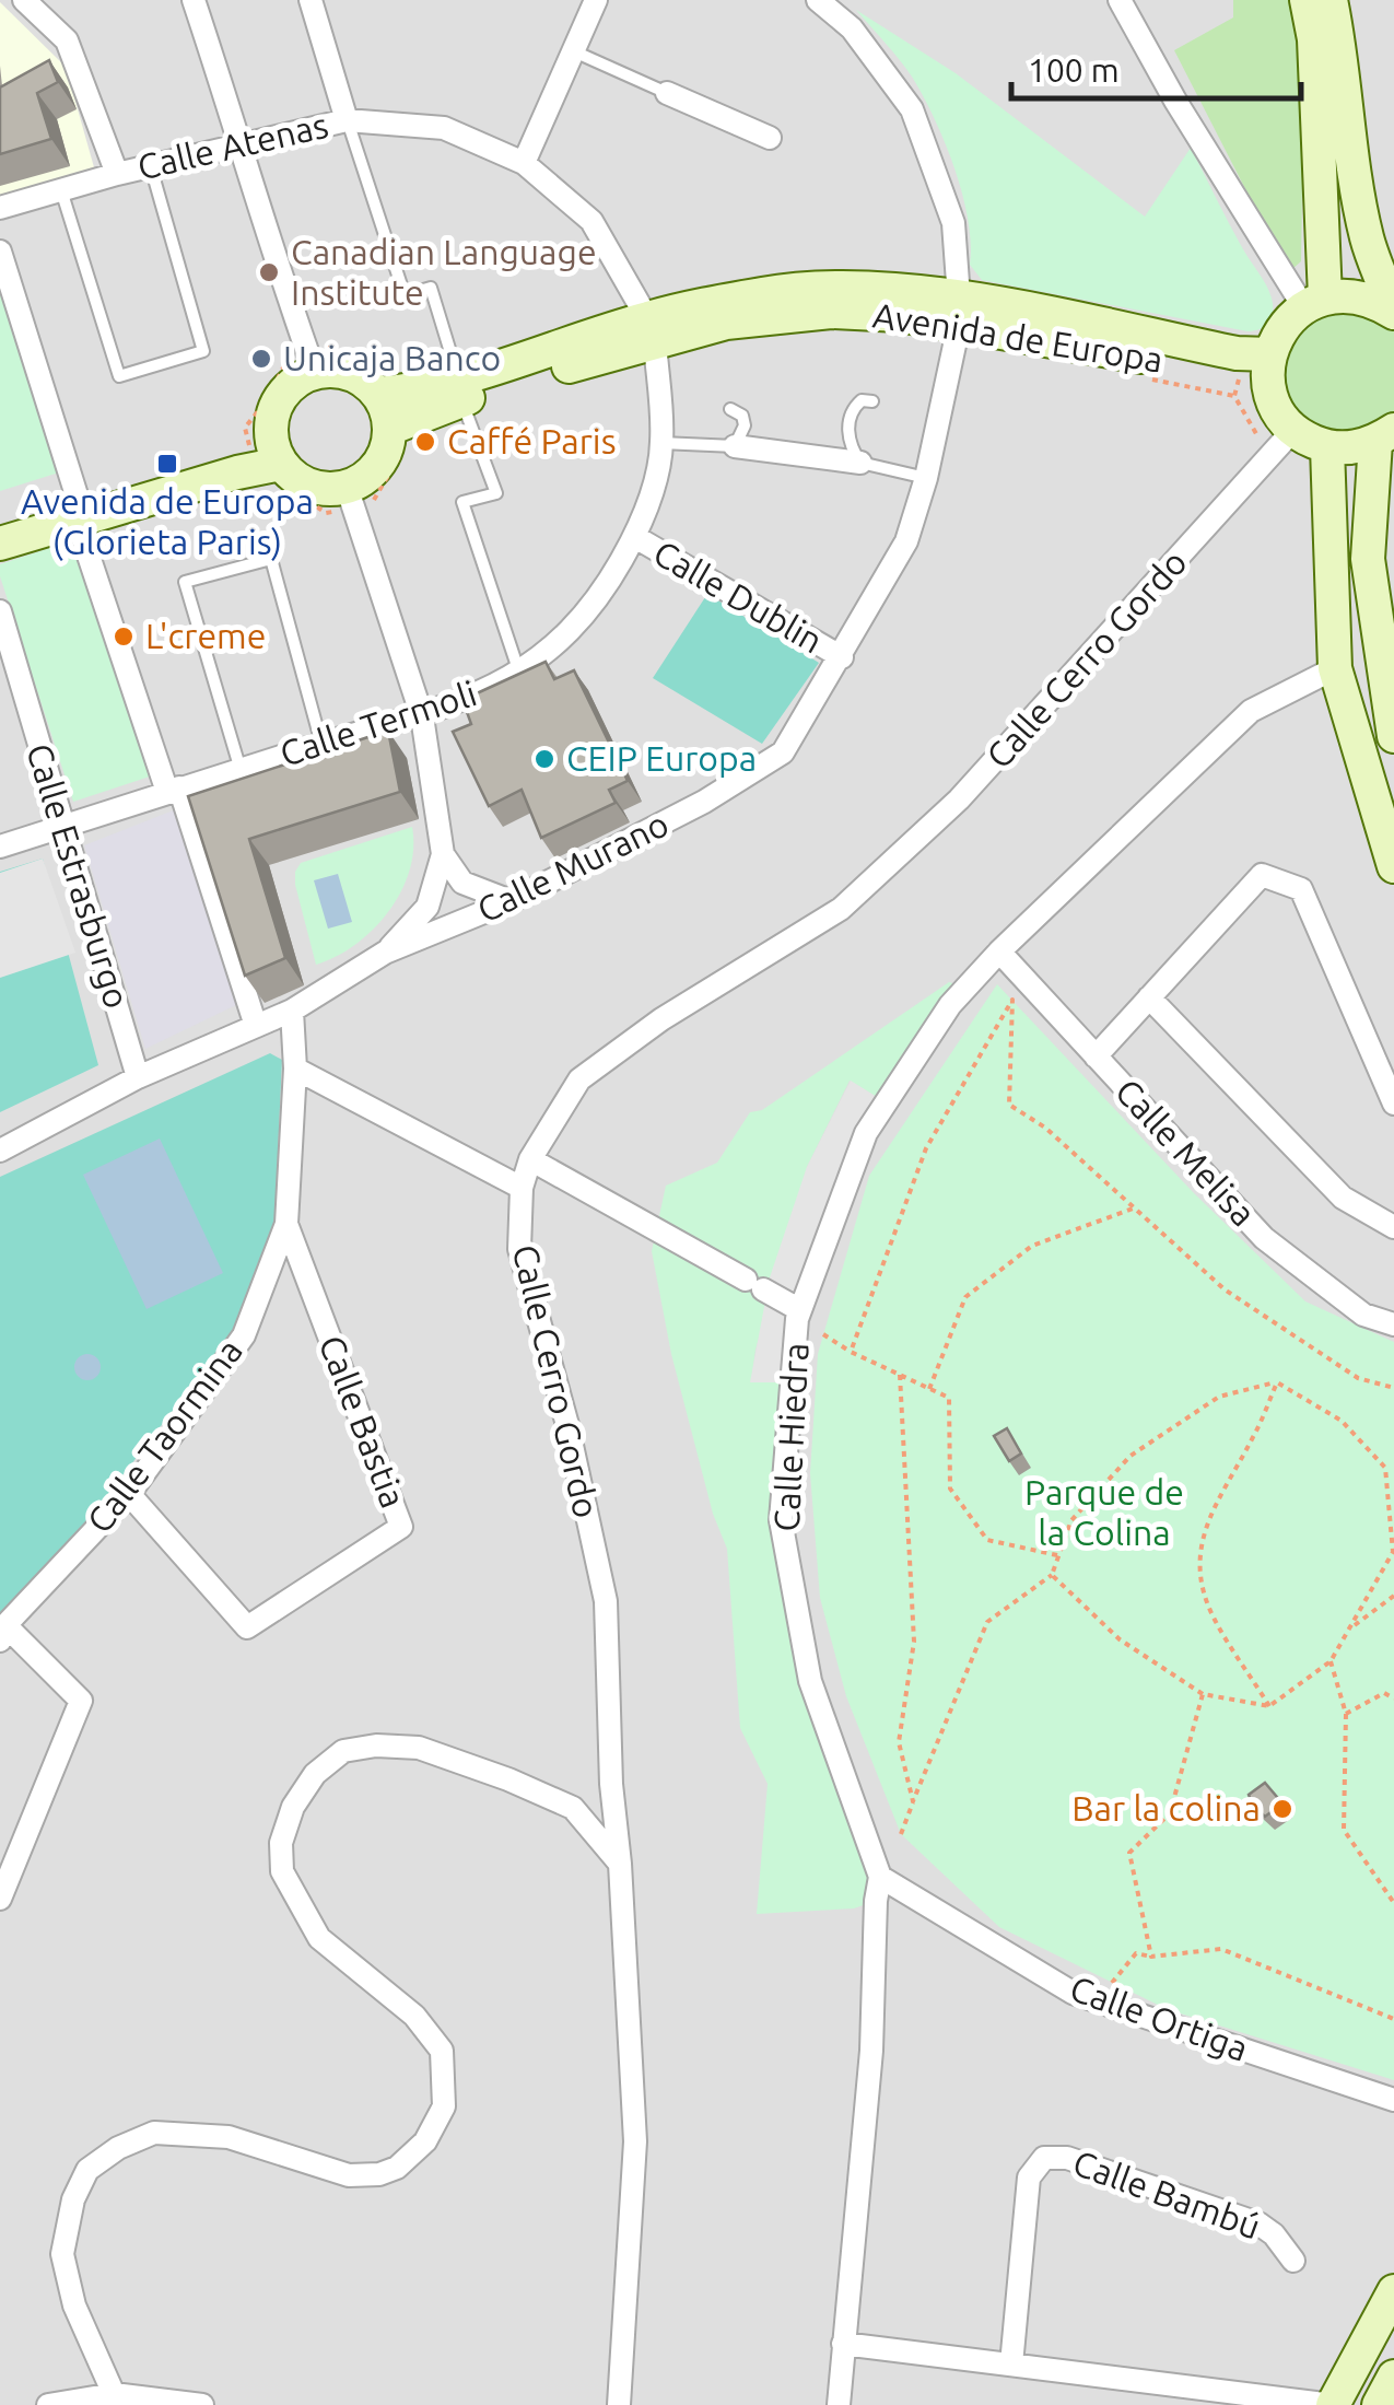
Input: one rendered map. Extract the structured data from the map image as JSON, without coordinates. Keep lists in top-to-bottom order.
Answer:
{
  "streets": {
    "main road": ["Avenida de Europa"],
    "street": [
      "Calle Atenas",
      "Calle Dublin",
      "Calle Cerro Gordo",
      "Calle Termoli",
      "Calle Murano",
      "Calle Estrasburgo",
      "Calle Melisa",
      "Calle Bastia",
      "Calle Taormina",
      "Calle Hiedra",
      "Calle Ortiga",
      "Calle Bambú"
    ]
  },
  "crossings": [
    ["Calle Atenas", "Avenida de Europa"],
    ["Calle Atenas", "Calle Termoli"],
    ["Avenida de Europa", "Calle Termoli"],
    ["Avenida de Europa", "Calle Murano"],
    ["Calle Dublin", "Calle Termoli"],
    ["Calle Dublin", "Calle Murano"],
    ["Calle Termoli", "Calle Estrasburgo"],
    ["Calle Murano", "Calle Estrasburgo"],
    ["Calle Murano", "Calle Taormina"],
    ["Calle Melisa", "Calle Hiedra"],
    ["Calle Bastia", "Calle Taormina"],
    ["Calle Hiedra", "Calle Ortiga"]
  ],
  "parks": ["Parque de la Colina"],
  "places": {
    "other": [
      "Canadian Language Institute",
      "Unicaja Banco",
      "Caffé Paris",
      "L'creme",
      "CEIP Europa",
      "Bar la colina"
    ],
    "transit": ["Avenida de Europa (Glorieta Paris)"]
  },
  "scale_bar": "100 m"
}
